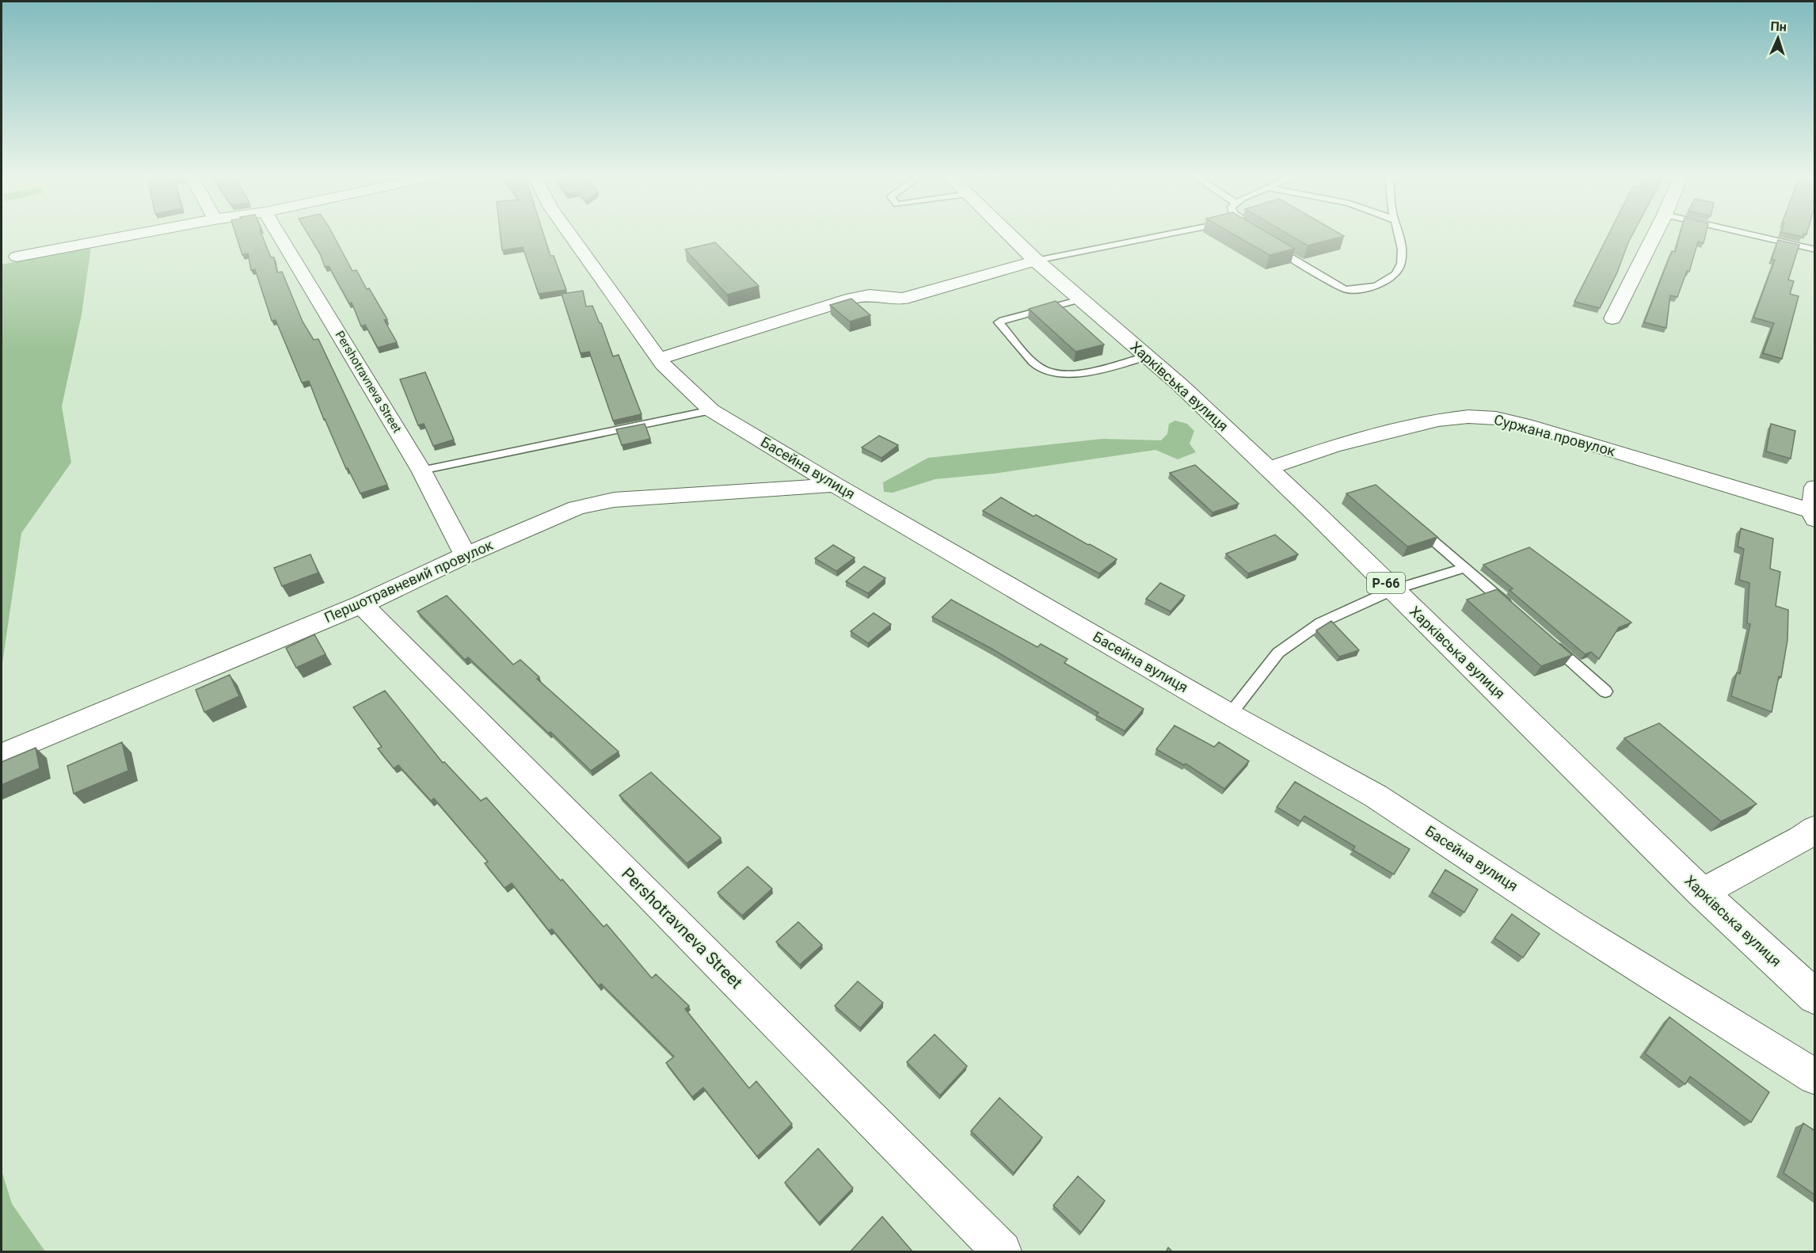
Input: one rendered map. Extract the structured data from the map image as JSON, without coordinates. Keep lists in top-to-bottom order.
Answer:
{
  "streets": {
    "main road": ["Харківська вулиця", "Р-66"],
    "street": [
      "Pershotravneva Street",
      "Суржана провулок",
      "Басейна вулиця",
      "Першотравневий провулок"
    ]
  },
  "crossings": [
    ["Pershotravneva Street", "Першотравневий провулок"],
    ["Харківська вулиця", "Суржана провулок"],
    ["Басейна вулиця", "Першотравневий провулок"]
  ],
  "north": "top"
}
